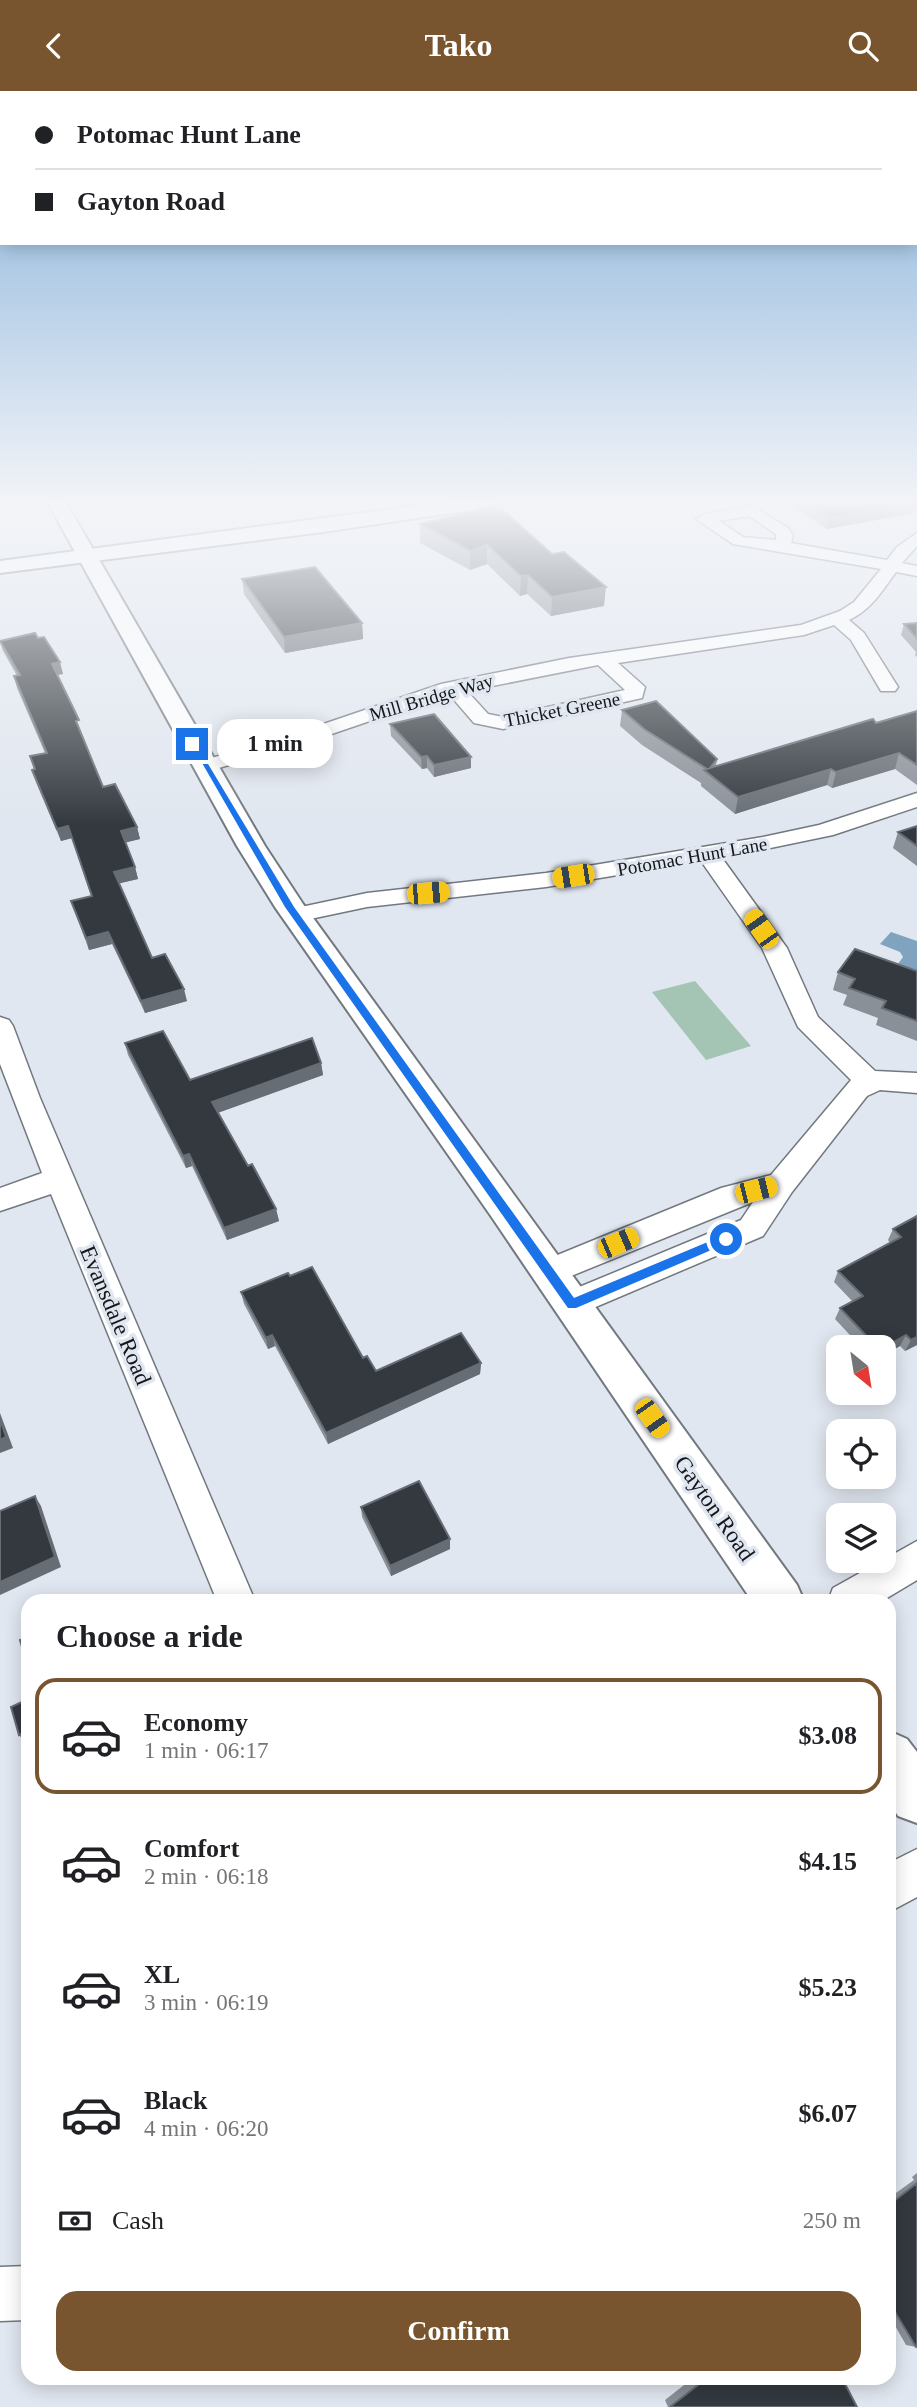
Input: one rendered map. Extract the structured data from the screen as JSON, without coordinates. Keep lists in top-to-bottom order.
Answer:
{
  "streets": {
    "street": [
      "Mill Bridge Way",
      "Thicket Greene",
      "Potomac Hunt Lane",
      "Evansdale Road",
      "Gayton Road"
    ]
  },
  "crossings": [
    ["Mill Bridge Way", "Thicket Greene"],
    ["Mill Bridge Way", "Gayton Road"],
    ["Potomac Hunt Lane", "Gayton Road"]
  ],
  "north": "bottom right",
  "page": {
    "header": "Tako",
    "banner": ["Potomac Hunt Lane", "Gayton Road"],
    "bubble": "1 min",
    "heading": "Choose a ride",
    "list": [
      {
        "name": "Economy",
        "note": "1 min · 06:17",
        "value": "$3.08"
      },
      {
        "name": "Comfort",
        "note": "2 min · 06:18",
        "value": "$4.15"
      },
      {
        "name": "XL",
        "note": "3 min · 06:19",
        "value": "$5.23"
      },
      {
        "name": "Black",
        "note": "4 min · 06:20",
        "value": "$6.07"
      }
    ],
    "pay": ["Cash", "250 m"],
    "buttons": "Confirm"
  }
}
